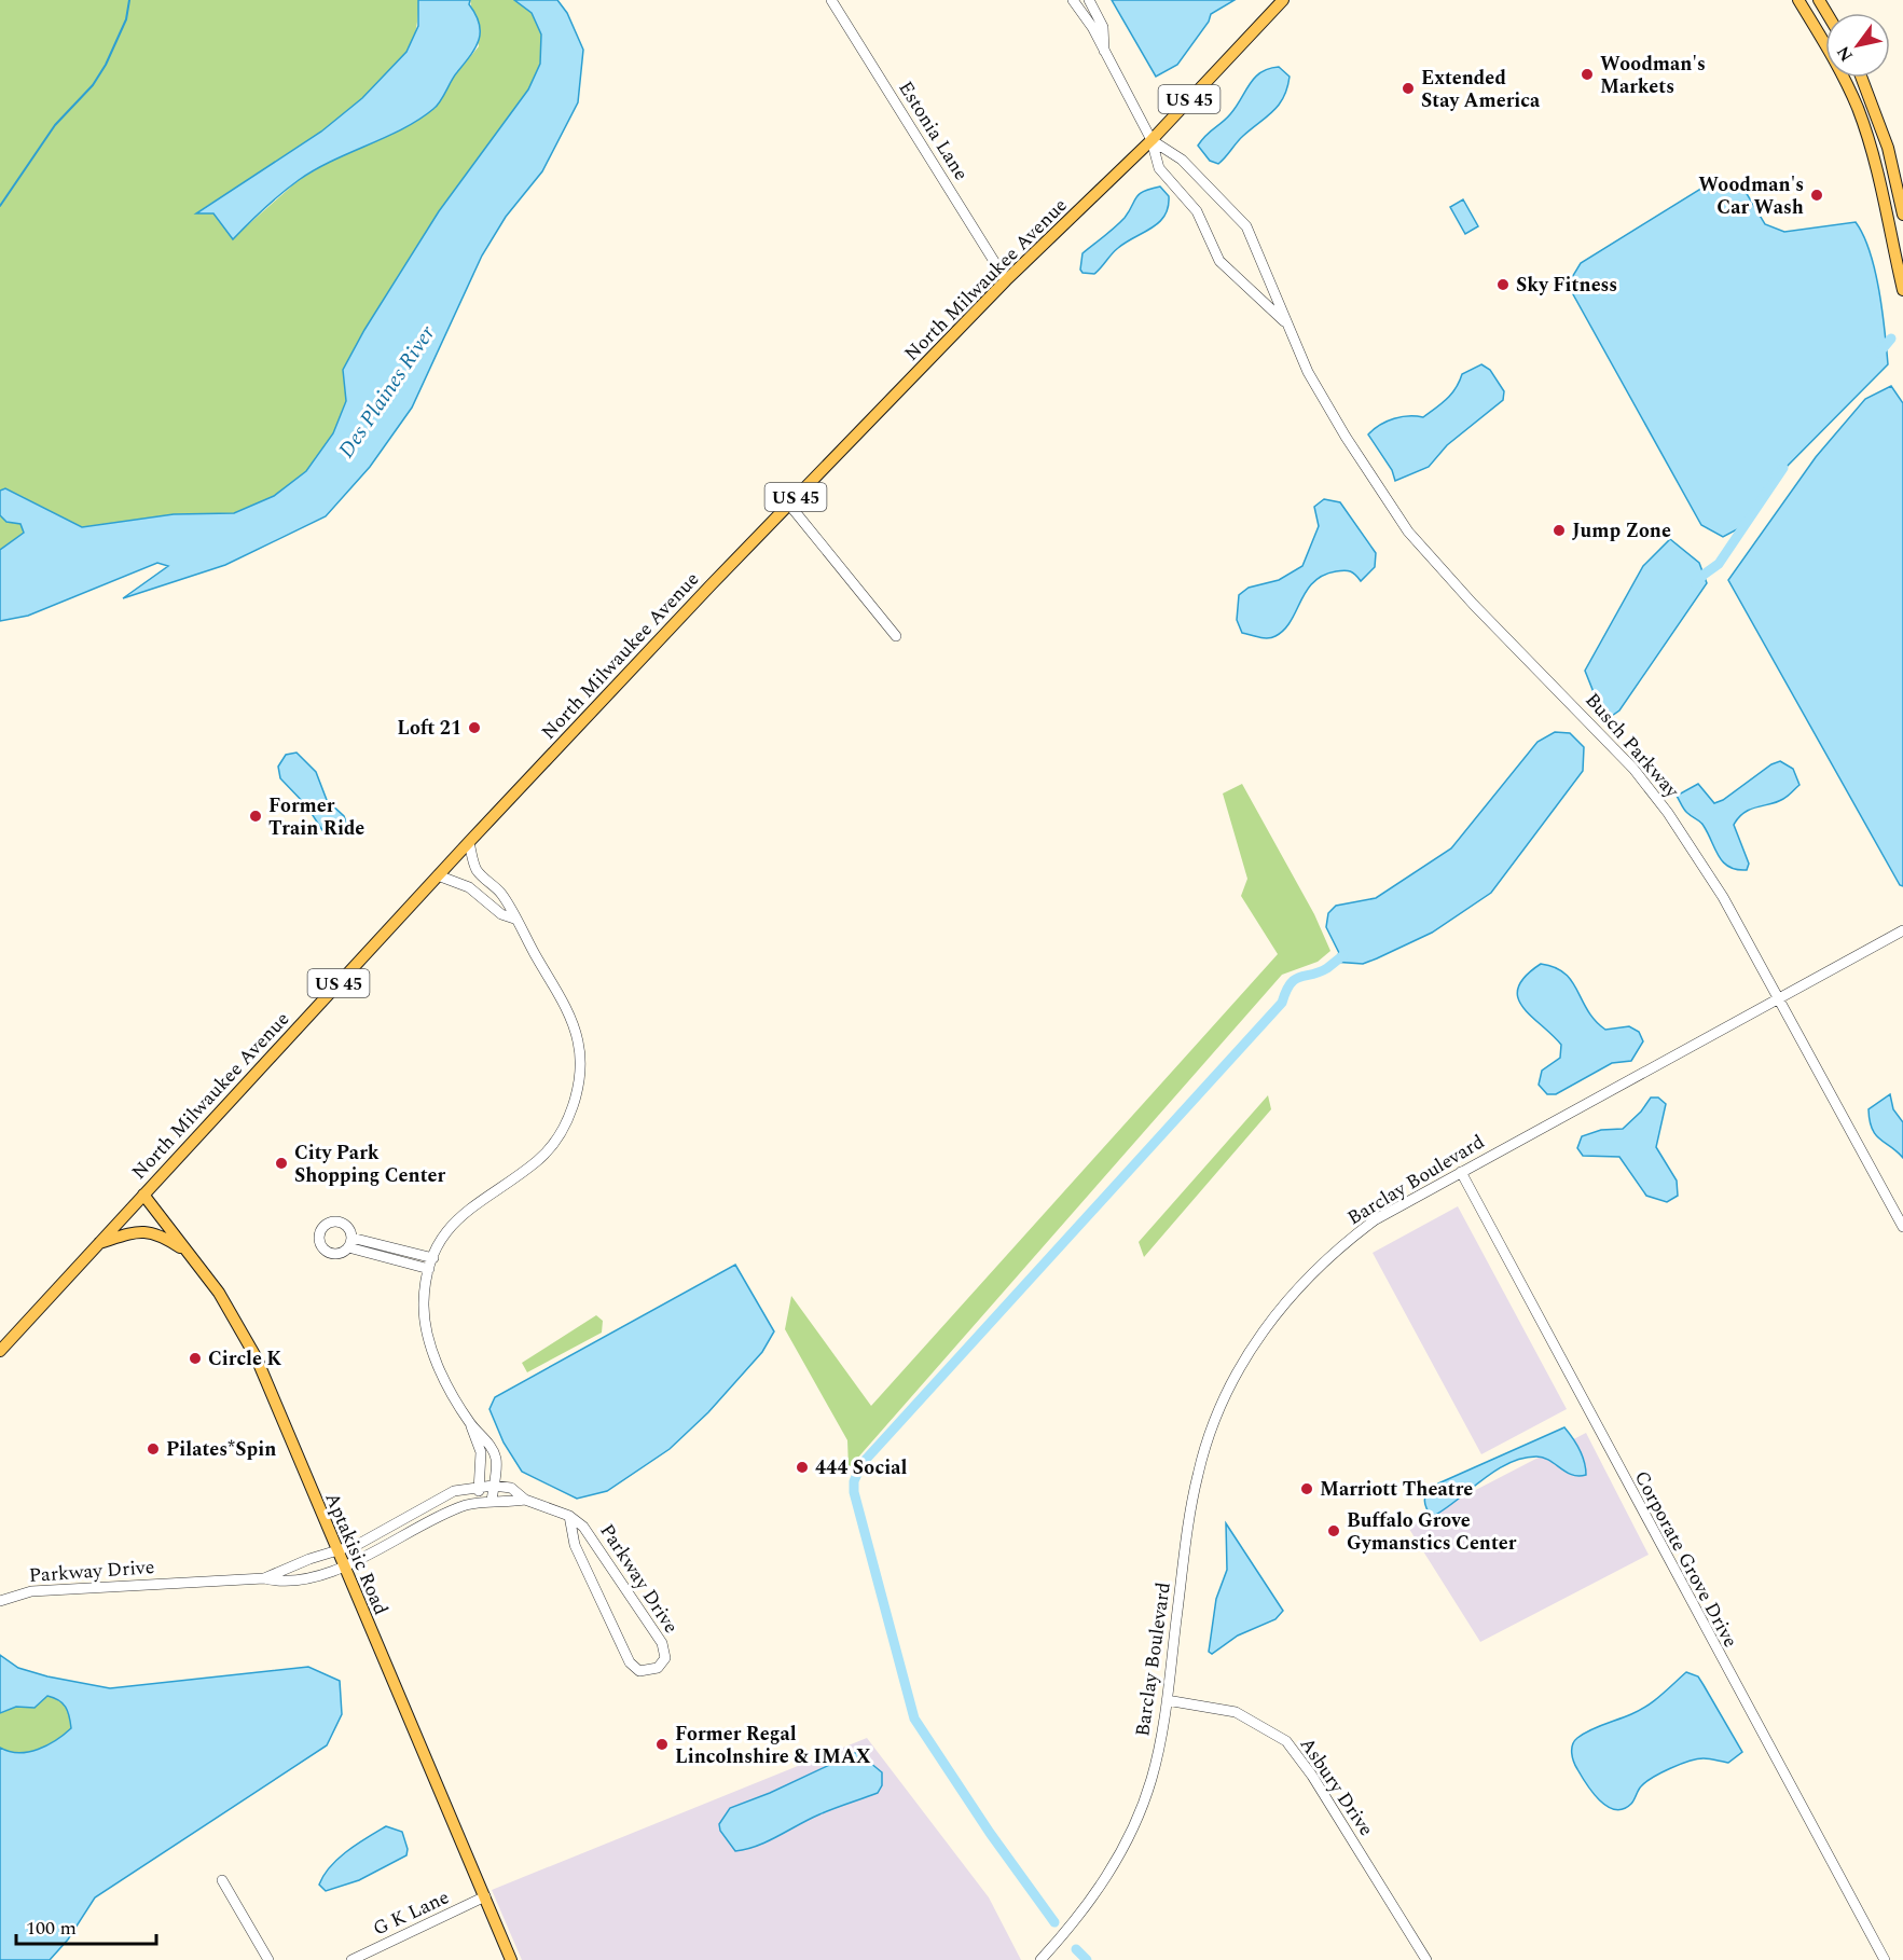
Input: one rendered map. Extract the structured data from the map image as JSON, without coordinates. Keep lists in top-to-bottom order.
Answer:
{
  "streets": {
    "main road": ["US 45", "North Milwaukee Avenue", "Aptakisic Road"],
    "street": [
      "Estonia Lane",
      "Busch Parkway",
      "Barclay Boulevard",
      "Corporate Grove Drive",
      "Parkway Drive",
      "Asbury Drive",
      "G K Lane"
    ]
  },
  "crossings": [
    ["Estonia Lane", "North Milwaukee Avenue"],
    ["North Milwaukee Avenue", "Busch Parkway"],
    ["North Milwaukee Avenue", "Aptakisic Road"],
    ["Busch Parkway", "Barclay Boulevard"],
    ["Barclay Boulevard", "Corporate Grove Drive"],
    ["Barclay Boulevard", "Asbury Drive"],
    ["Aptakisic Road", "Parkway Drive"],
    ["Aptakisic Road", "G K Lane"]
  ],
  "water": ["Des Plaines River"],
  "places": [
    "Woodman's Markets",
    "Extended Stay America",
    "Woodman's Car Wash",
    "Sky Fitness",
    "Jump Zone",
    "Loft 21",
    "Former Train Ride",
    "City Park Shopping Center",
    "Circle K",
    "Pilates*Spin",
    "444 Social",
    "Marriott Theatre",
    "Buffalo Grove Gymanstics Center",
    "Former Regal Lincolnshire & IMAX"
  ],
  "scale_bar": "100 m",
  "north": "bottom left"
}
